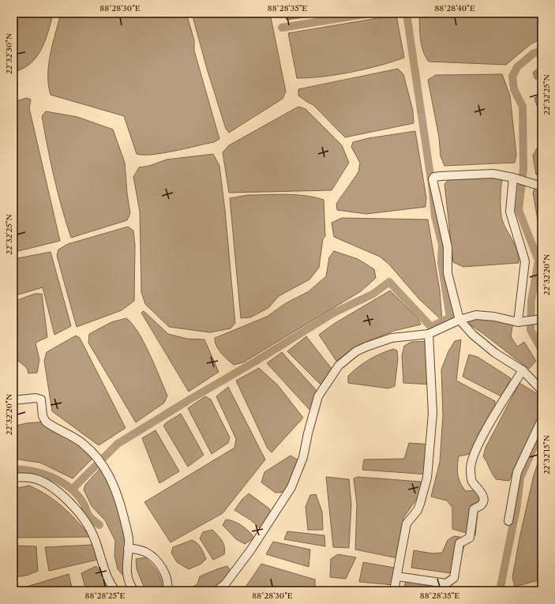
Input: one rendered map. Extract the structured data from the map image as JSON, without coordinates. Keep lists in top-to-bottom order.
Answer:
{
  "coordinates": [
    "88°28'30\"E",
    "88°28'35\"E",
    "88°28'40\"E",
    "22°32'30\"N",
    "22°32'25\"N",
    "22°32'20\"N",
    "22°32'15\"N",
    "88°28'25\"E"
  ]
}
